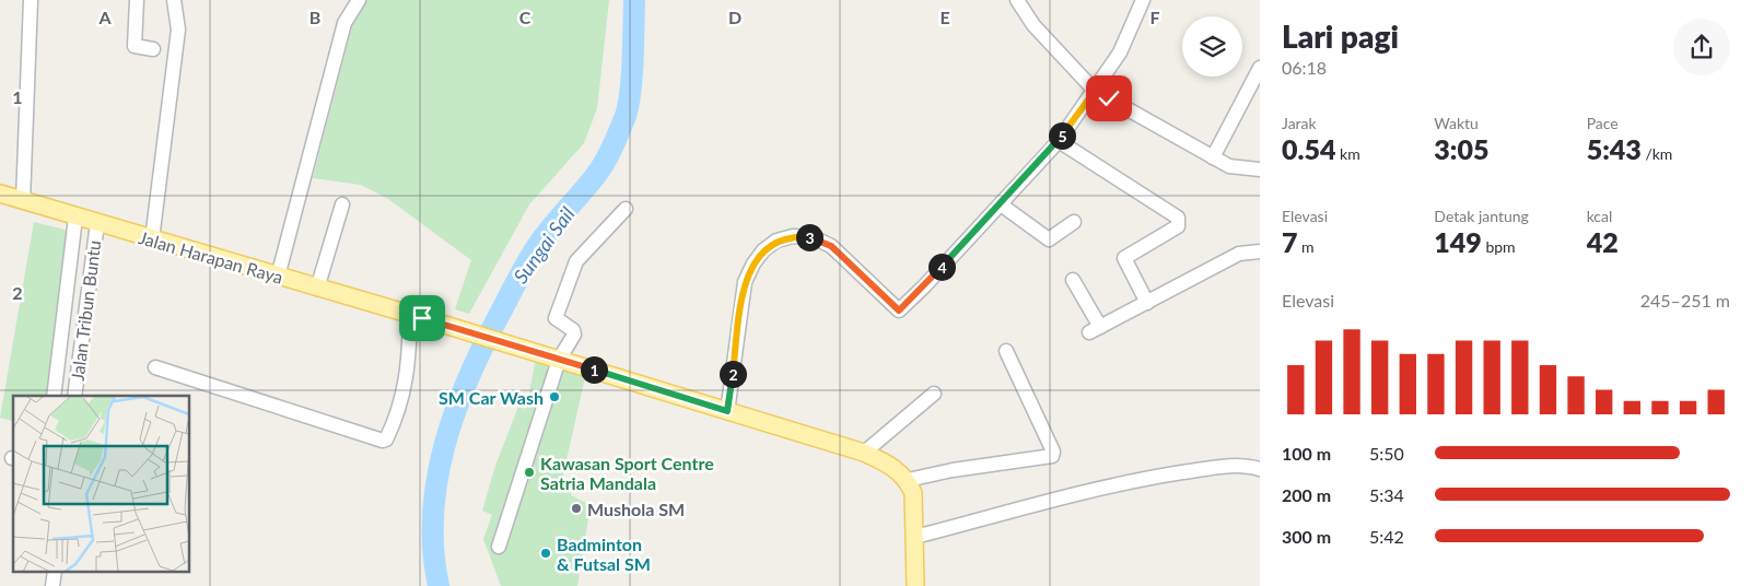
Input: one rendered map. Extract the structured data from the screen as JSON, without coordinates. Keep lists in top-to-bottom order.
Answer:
{
  "streets": {
    "main road": ["Jalan Harapan Raya"],
    "street": ["Jalan Tribun Buntu"]
  },
  "crossings": [
    ["Jalan Harapan Raya", "Jalan Tribun Buntu"]
  ],
  "water": ["Sungai Sail"],
  "places": [
    "SM Car Wash",
    "Kawasan Sport Centre Satria Mandala",
    "Mushola SM",
    "Badminton & Futsal SM"
  ],
  "page": {
    "heading": ["Lari pagi", "06:18"],
    "stats": [
      ["Jarak", "0.54 km"],
      ["Waktu", "3:05"],
      ["Pace", "5:43 /km"],
      ["Elevasi", "7 m"],
      ["Detak jantung", "149 bpm"],
      ["kcal", "42"]
    ],
    "pins": [
      "5",
      "3",
      "4",
      "1",
      "2"
    ],
    "chart": ["Elevasi", "245–251 m"],
    "list": [
      {
        "name": "100 m",
        "note": "5:50"
      },
      {
        "name": "200 m",
        "note": "5:34"
      },
      {
        "name": "300 m",
        "note": "5:42"
      }
    ]
  },
  "grid": {
    "columns": [
      "A",
      "B",
      "C",
      "D",
      "E",
      "F"
    ],
    "rows": ["1", "2"]
  }
}
